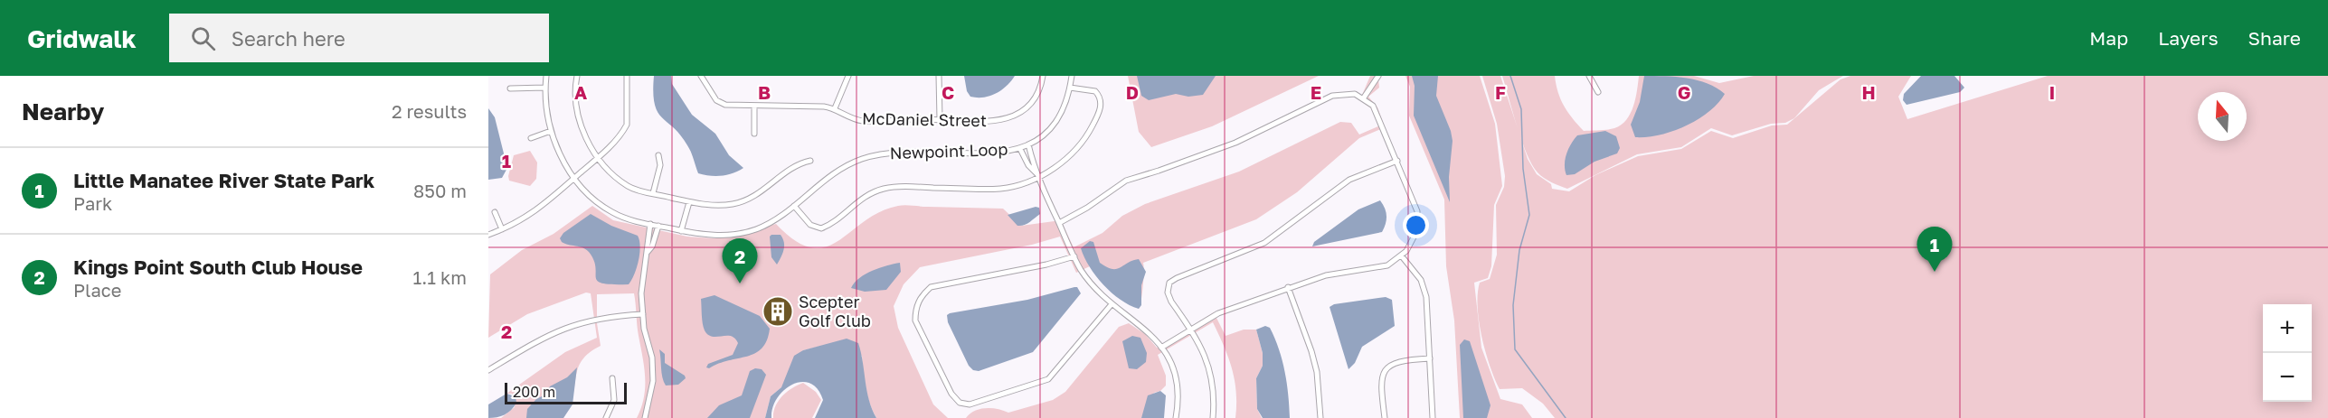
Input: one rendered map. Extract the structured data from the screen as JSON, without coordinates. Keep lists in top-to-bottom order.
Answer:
{
  "streets": {
    "street": ["McDaniel Street", "Newpoint Loop"]
  },
  "places": {
    "building": ["Scepter Golf Club"]
  },
  "scale_bar": "200 m",
  "north": "top",
  "page": {
    "header": "Gridwalk",
    "search": "Search here",
    "nav": ["Map", "Layers", "Share"],
    "heading": ["Nearby", "2 results"],
    "list": [
      {
        "mark": "1",
        "name": "Little Manatee River State Park",
        "note": "Park",
        "value": "850 m"
      },
      {
        "mark": "2",
        "name": "Kings Point South Club House",
        "note": "Place",
        "value": "1.1 km"
      }
    ],
    "pins": ["1", "2"],
    "map_buttons": ["+", "−"],
    "scale": "200 m"
  },
  "grid": {
    "columns": [
      "A",
      "B",
      "C",
      "D",
      "E",
      "F",
      "G",
      "H",
      "I"
    ],
    "rows": ["1", "2"]
  }
}
